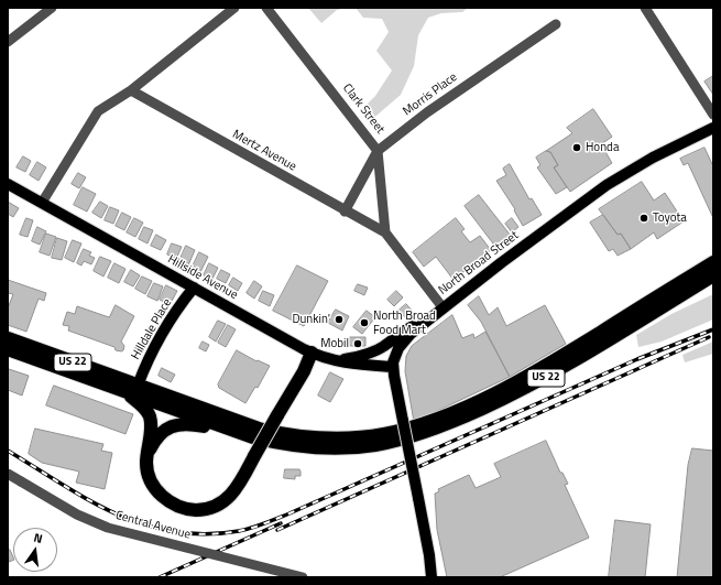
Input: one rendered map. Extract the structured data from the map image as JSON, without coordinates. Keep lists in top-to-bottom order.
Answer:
{
  "streets": {
    "highway": ["US 22"],
    "main road": ["North Broad Street", "Hillside Avenue", "Hilldale Place"],
    "street": [
      "Morris Place",
      "Clark Street",
      "Mertz Avenue",
      "Central Avenue"
    ]
  },
  "crossings": [
    ["Morris Place", "Clark Street"],
    ["Morris Place", "Mertz Avenue"],
    ["Clark Street", "Mertz Avenue"],
    ["North Broad Street", "Hillside Avenue"],
    ["Hillside Avenue", "Hilldale Place"],
    ["Hilldale Place", "US 22"]
  ],
  "places": [
    "Honda",
    "Toyota",
    "Dunkin'",
    "North Broad Food Mart",
    "Mobil"
  ],
  "north": "top"
}
